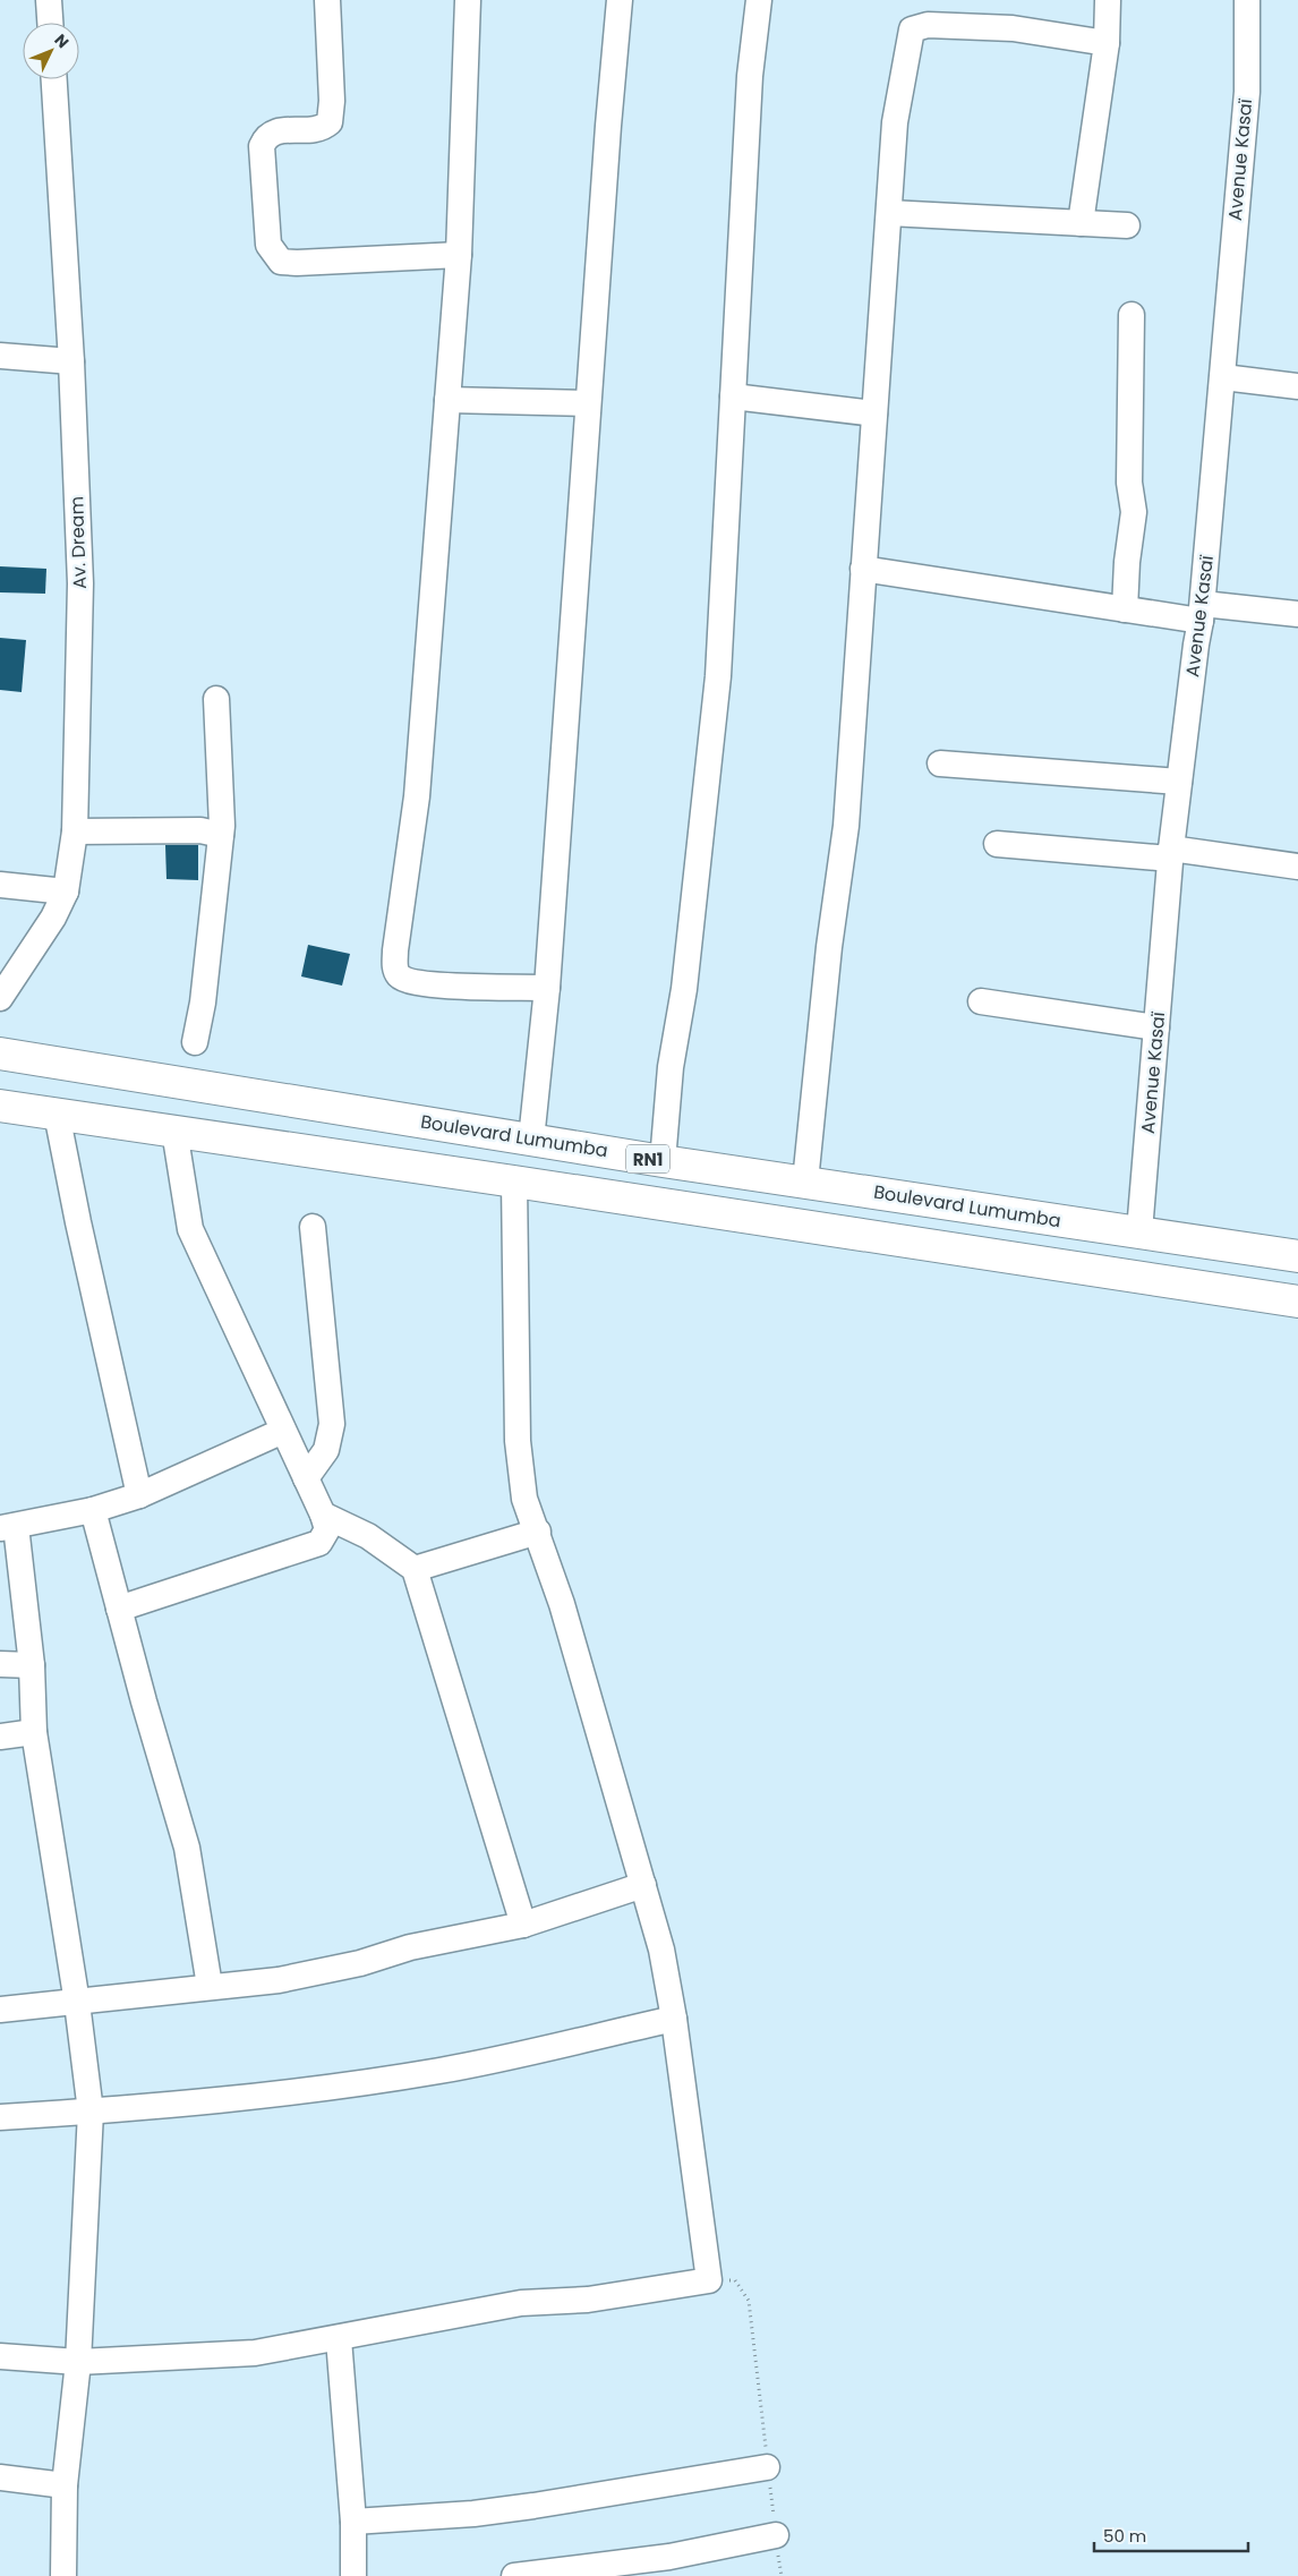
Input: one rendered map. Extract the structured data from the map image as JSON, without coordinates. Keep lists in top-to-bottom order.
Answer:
{
  "streets": {
    "highway": ["Boulevard Lumumba", "RN1"],
    "street": ["Avenue Kasaï", "Av. Dream"]
  },
  "crossings": [
    ["Avenue Kasaï", "Boulevard Lumumba"]
  ],
  "scale_bar": "50 m",
  "north": "top right"
}
